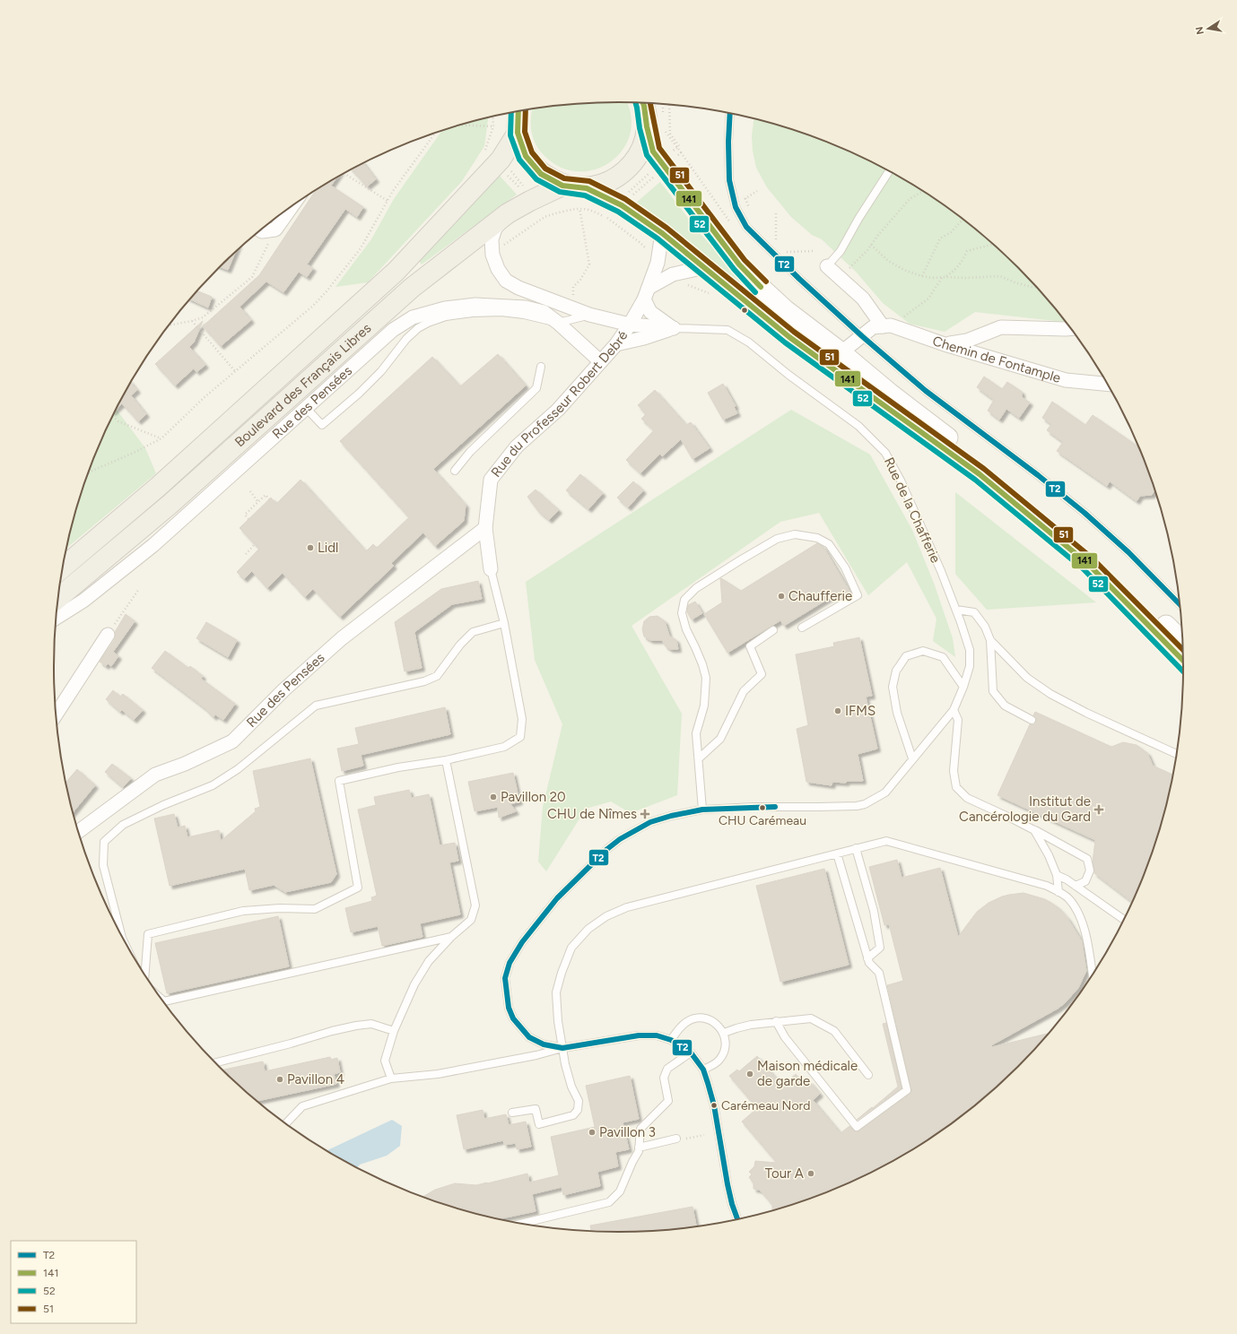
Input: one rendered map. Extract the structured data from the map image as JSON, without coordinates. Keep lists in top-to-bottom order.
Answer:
{
  "streets": {
    "main road": ["Boulevard des Français Libres"],
    "street": ["Chemin de Fontample", "Rue des Pensées", "Rue du Professeur Robert Debré"],
    "lane": ["Rue de la Chafferie"]
  },
  "crossings": [
    ["Rue des Pensées", "Rue du Professeur Robert Debré"]
  ],
  "places": {
    "other": [
      "Lidl",
      "Chaufferie",
      "IFMS",
      "Pavillon 20",
      "CHU Carémeau",
      "Maison médicale de garde",
      "Pavillon 4",
      "Carémeau Nord",
      "Pavillon 3",
      "Tour A"
    ],
    "health": ["Institut de Cancérologie du Gard", "CHU de Nîmes"]
  },
  "lines": [
    "transit line 52",
    "transit line 141",
    "transit line 51",
    "transit line T2"
  ],
  "legend": [
    "T2",
    "141",
    "52",
    "51"
  ],
  "north": "left"
}
